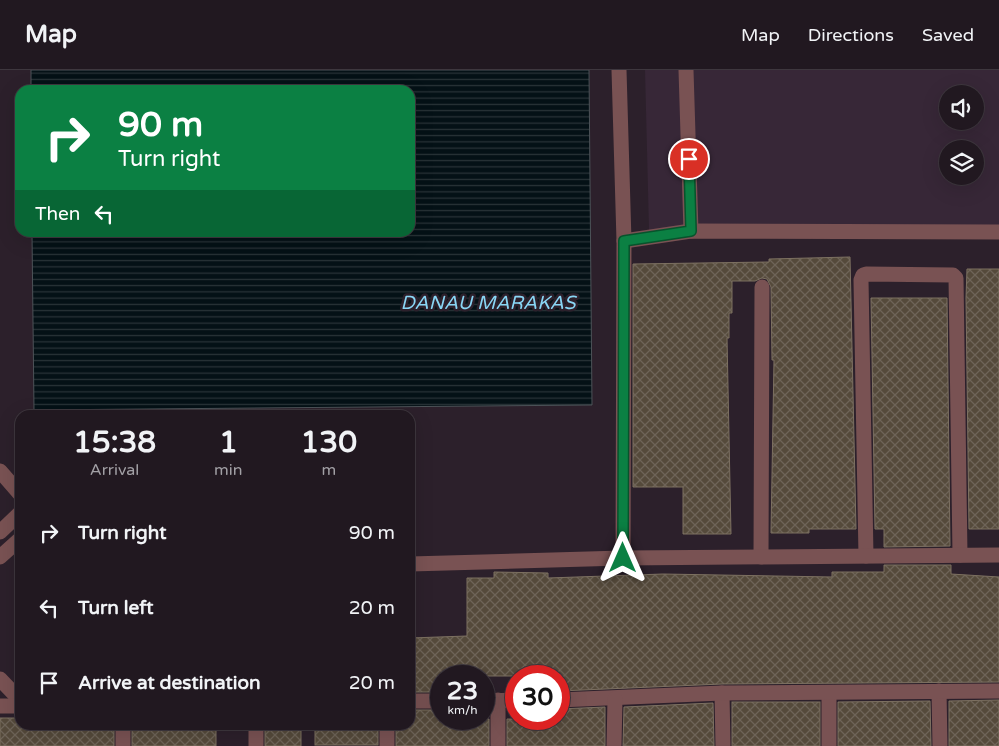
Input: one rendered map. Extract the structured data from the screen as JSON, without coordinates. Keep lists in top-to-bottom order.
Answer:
{
  "water": ["DANAU MARAKAS"],
  "page": {
    "header": "Map",
    "nav": ["Map", "Directions", "Saved"],
    "turn": ["90 m", "Turn right"],
    "then": "Then",
    "eta": [
      "15:38",
      "Arrival",
      "1",
      "min",
      "130",
      "m"
    ],
    "list": [
      {
        "name": "Turn right",
        "value": "90 m"
      },
      {
        "name": "Turn left",
        "value": "20 m"
      },
      {
        "name": "Arrive at destination",
        "value": "20 m"
      }
    ],
    "speed": "23 km/h",
    "limit": "30"
  }
}
